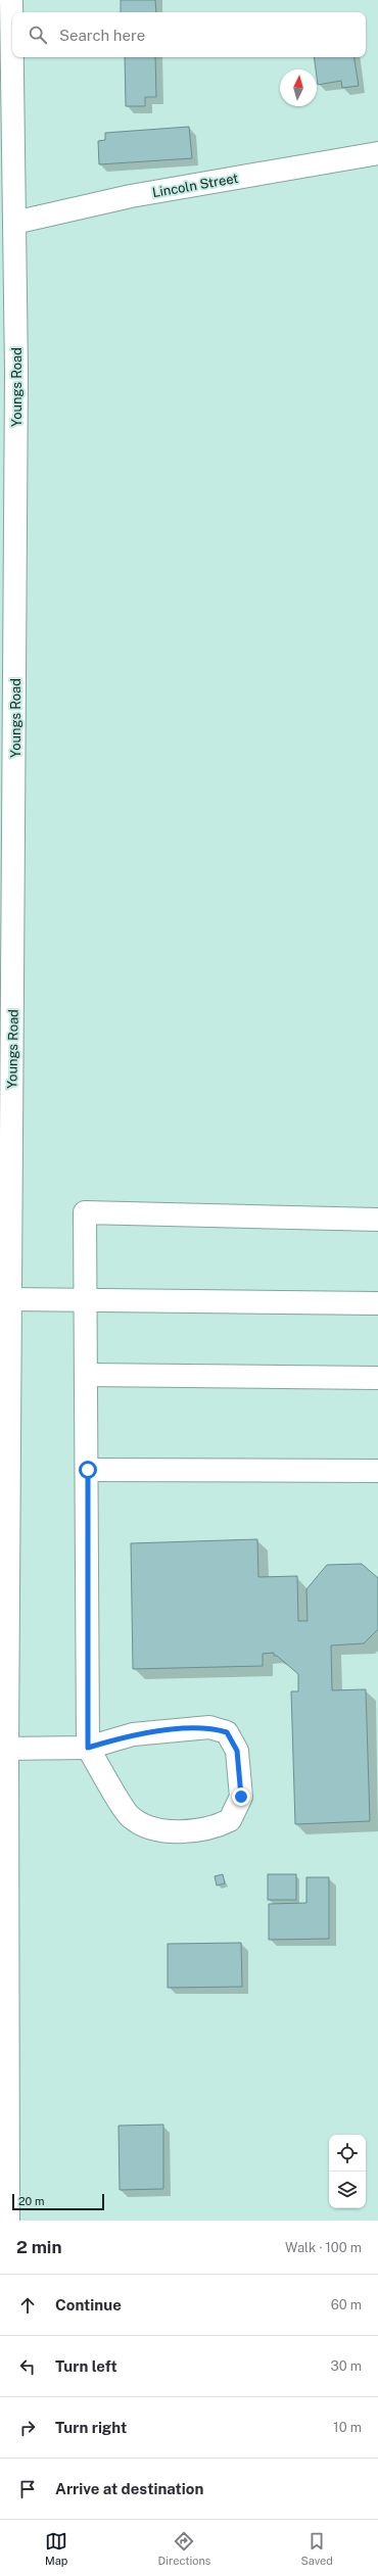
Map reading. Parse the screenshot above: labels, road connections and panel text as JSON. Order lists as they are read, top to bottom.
{
  "streets": {
    "street": ["Lincoln Street", "Youngs Road"]
  },
  "crossings": [
    ["Lincoln Street", "Youngs Road"]
  ],
  "scale_bar": "20 m",
  "north": "top",
  "page": {
    "search": "Search here",
    "scale": "20 m",
    "heading": ["2 min", "Walk · 100 m"],
    "list": [
      ["Continue", "60 m"],
      ["Turn left", "30 m"],
      ["Turn right", "10 m"],
      "Arrive at destination"
    ],
    "nav": ["Map", "Directions", "Saved"]
  }
}
